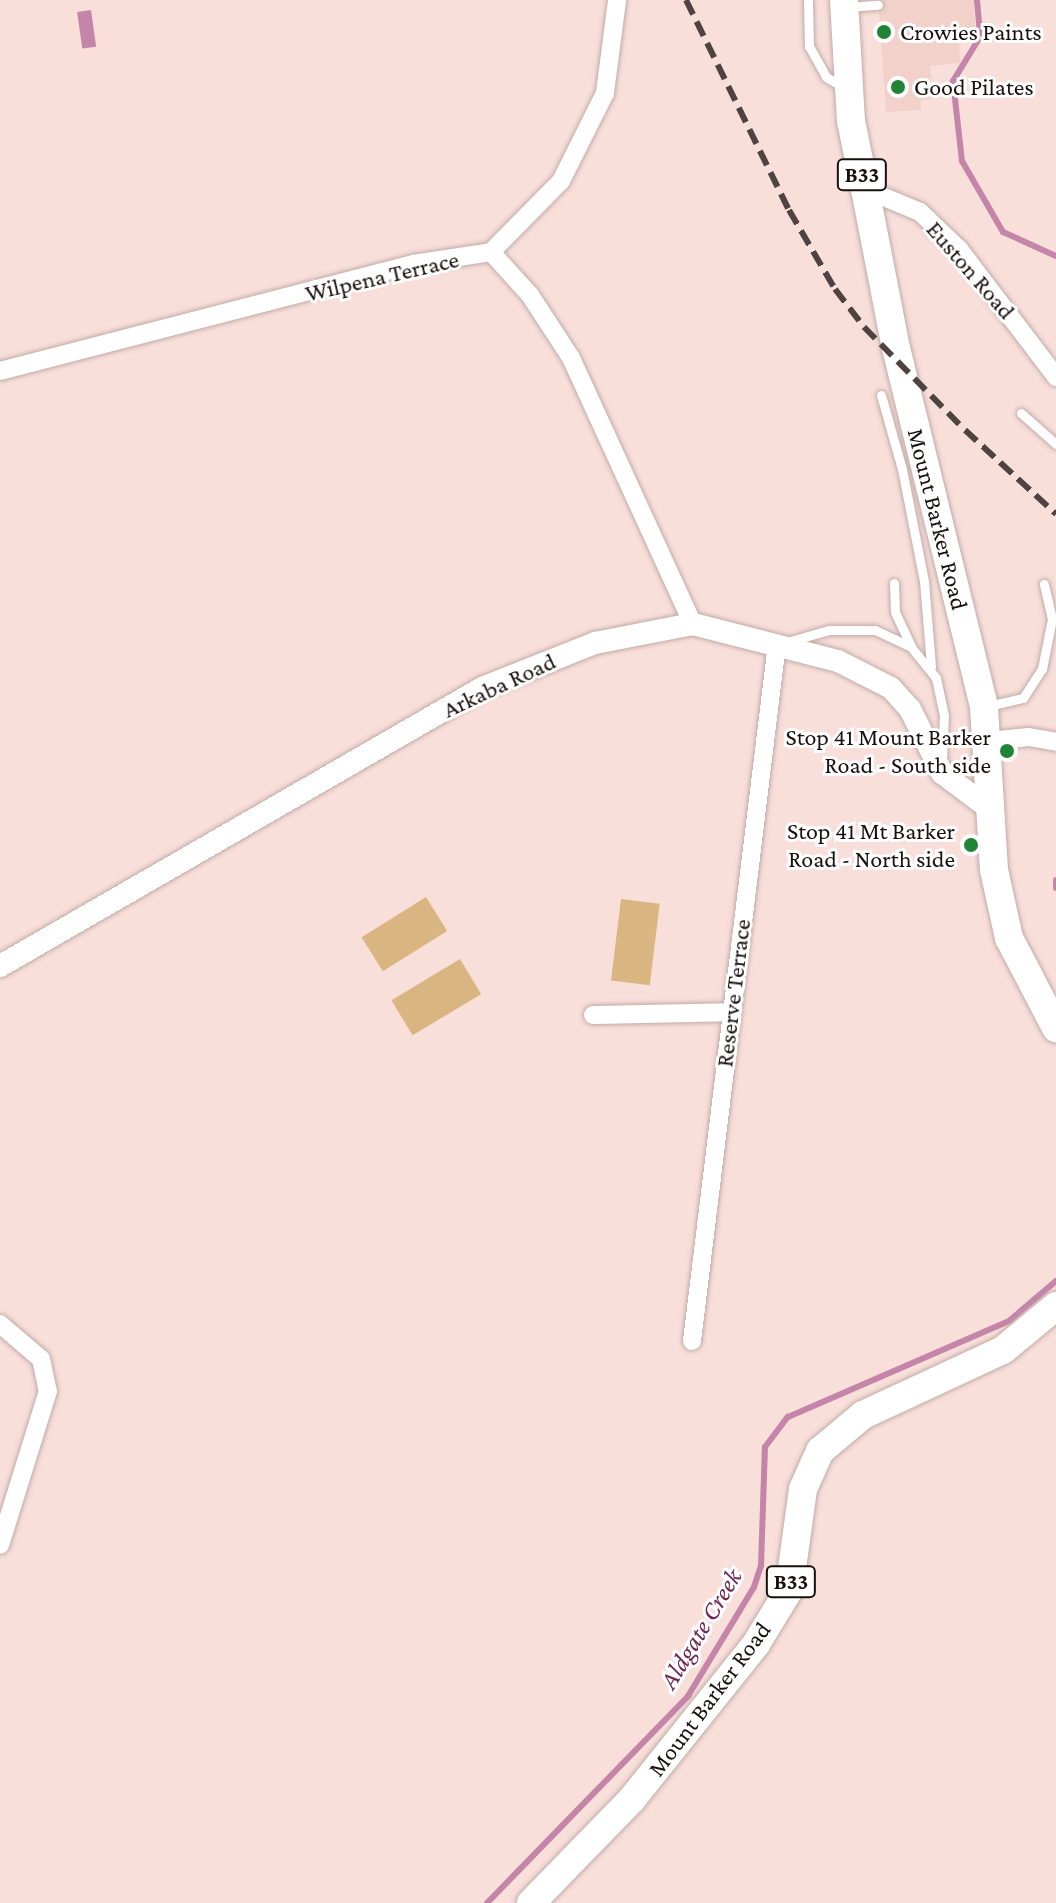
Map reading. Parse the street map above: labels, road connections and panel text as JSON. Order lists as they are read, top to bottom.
{
  "streets": {
    "main road": ["B33", "Mount Barker Road"],
    "street": [
      "Euston Road",
      "Wilpena Terrace",
      "Arkaba Road",
      "Reserve Terrace"
    ]
  },
  "crossings": [
    ["Euston Road", "Mount Barker Road"],
    ["Wilpena Terrace", "Arkaba Road"],
    ["Mount Barker Road", "Arkaba Road"],
    ["Arkaba Road", "Reserve Terrace"]
  ],
  "water": ["Aldgate Creek"],
  "places": [
    "Crowies Paints",
    "Good Pilates",
    "Stop 41 Mount Barker Road - South side",
    "Stop 41 Mt Barker Road - North side"
  ]
}
